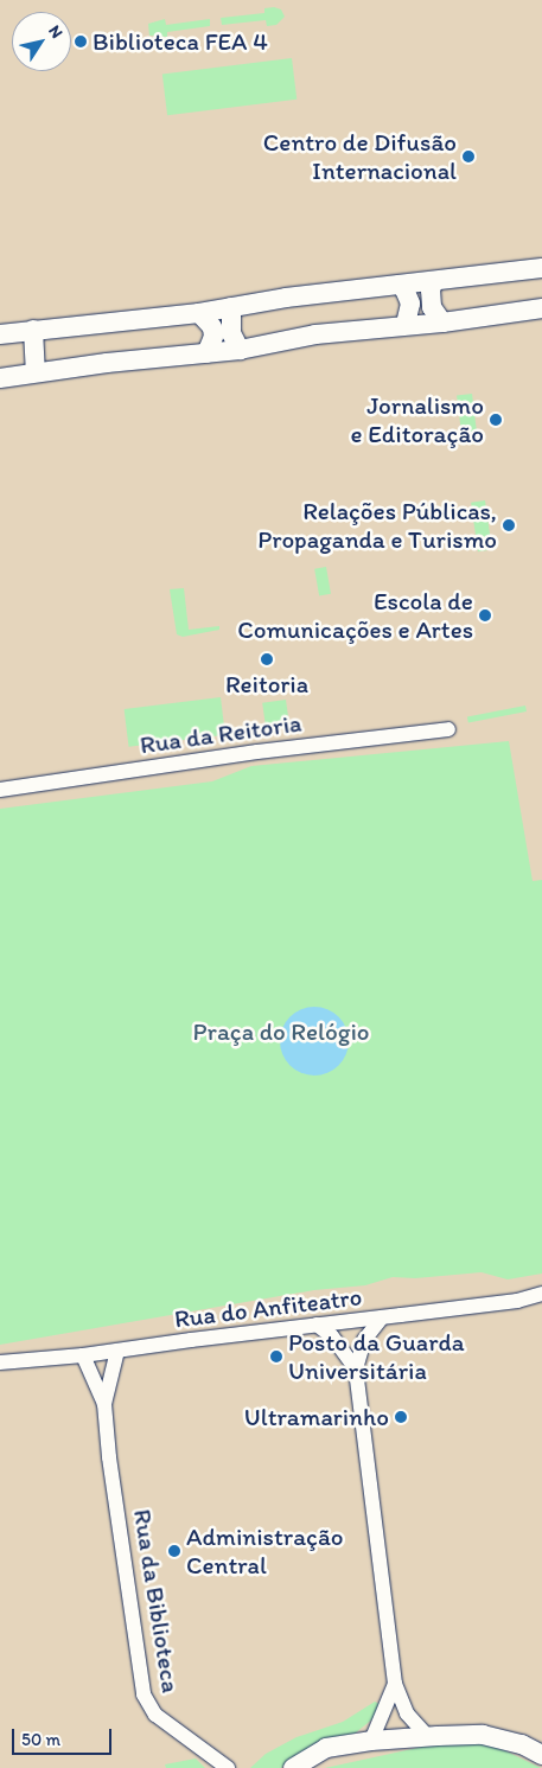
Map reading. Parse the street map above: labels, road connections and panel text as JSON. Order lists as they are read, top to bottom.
{
  "streets": {
    "street": ["Rua da Reitoria", "Rua do Anfiteatro", "Rua da Biblioteca"]
  },
  "crossings": [
    ["Rua do Anfiteatro", "Rua da Biblioteca"]
  ],
  "parks": ["Praça do Relógio"],
  "places": [
    "Biblioteca FEA 4",
    "Centro de Difusão Internacional",
    "Jornalismo e Editoração",
    "Relações Públicas, Propaganda e Turismo",
    "Escola de Comunicações e Artes",
    "Reitoria",
    "Posto da Guarda Universitária",
    "Ultramarinho",
    "Administração Central"
  ],
  "scale_bar": "50 m",
  "north": "top right"
}
